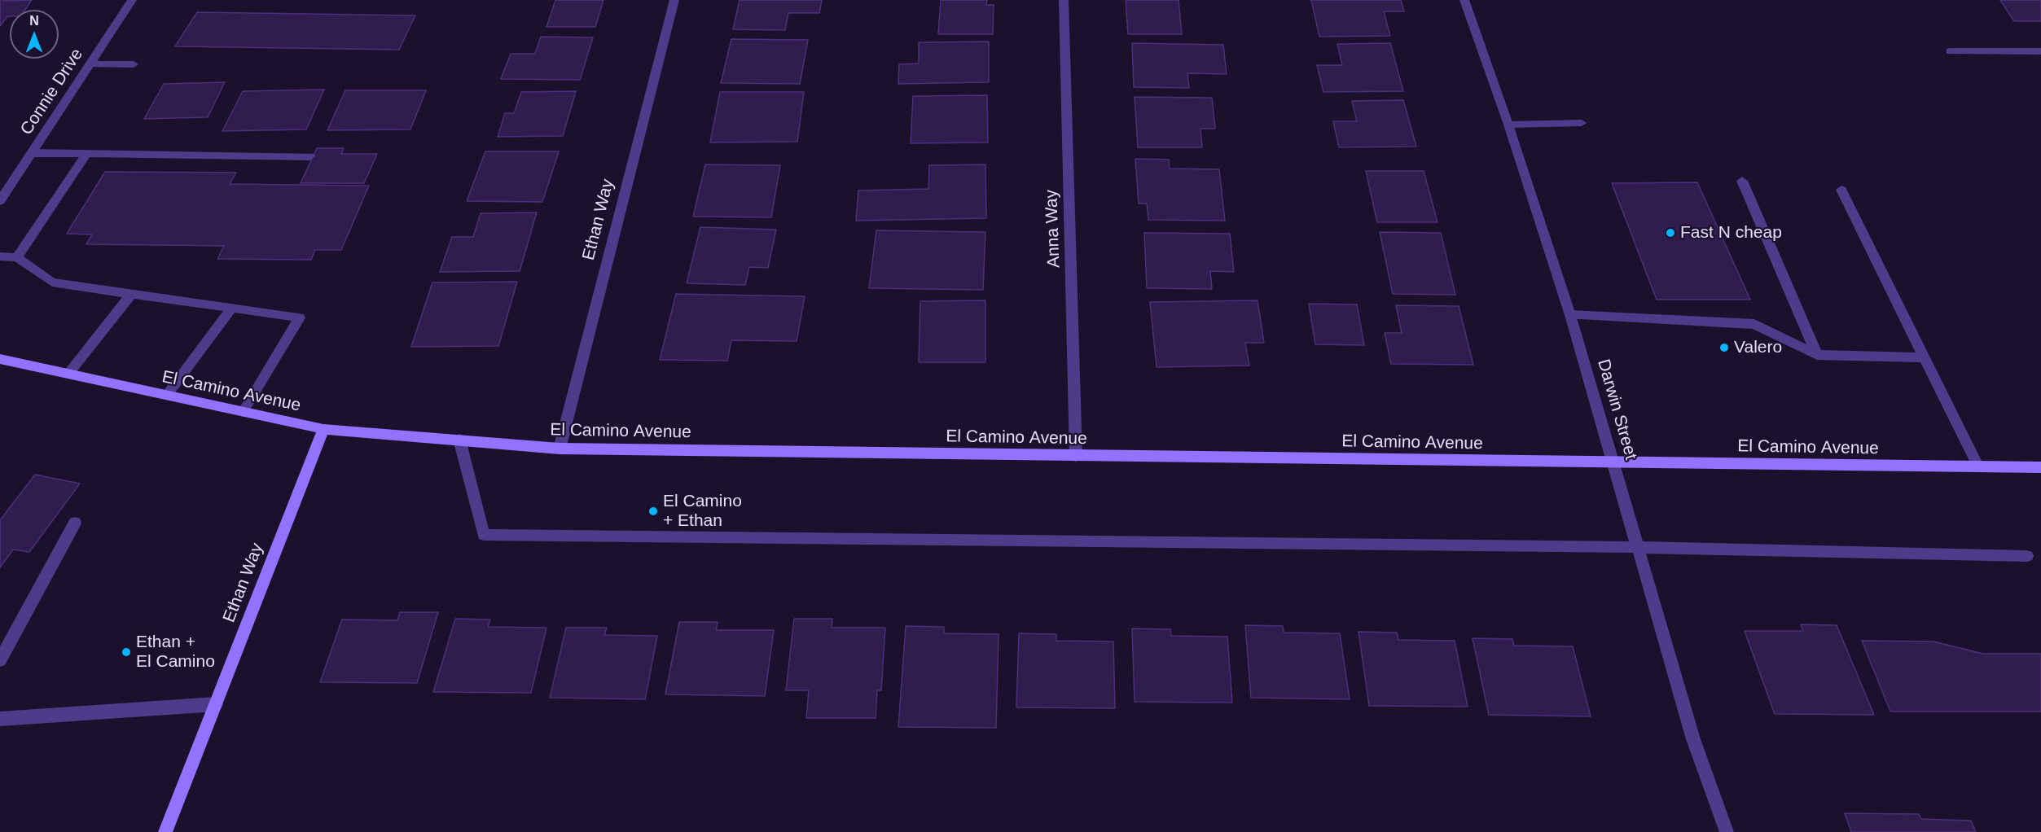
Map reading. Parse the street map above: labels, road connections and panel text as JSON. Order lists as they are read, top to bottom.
{
  "streets": {
    "main road": ["Ethan Way", "El Camino Avenue"],
    "street": ["Connie Drive", "Anna Way", "Darwin Street"]
  },
  "crossings": [
    ["Ethan Way", "El Camino Avenue"],
    ["Anna Way", "El Camino Avenue"],
    ["El Camino Avenue", "Darwin Street"]
  ],
  "places": [
    "Fast N cheap",
    "Valero",
    "El Camino + Ethan",
    "Ethan + El Camino"
  ],
  "north": "top"
}
